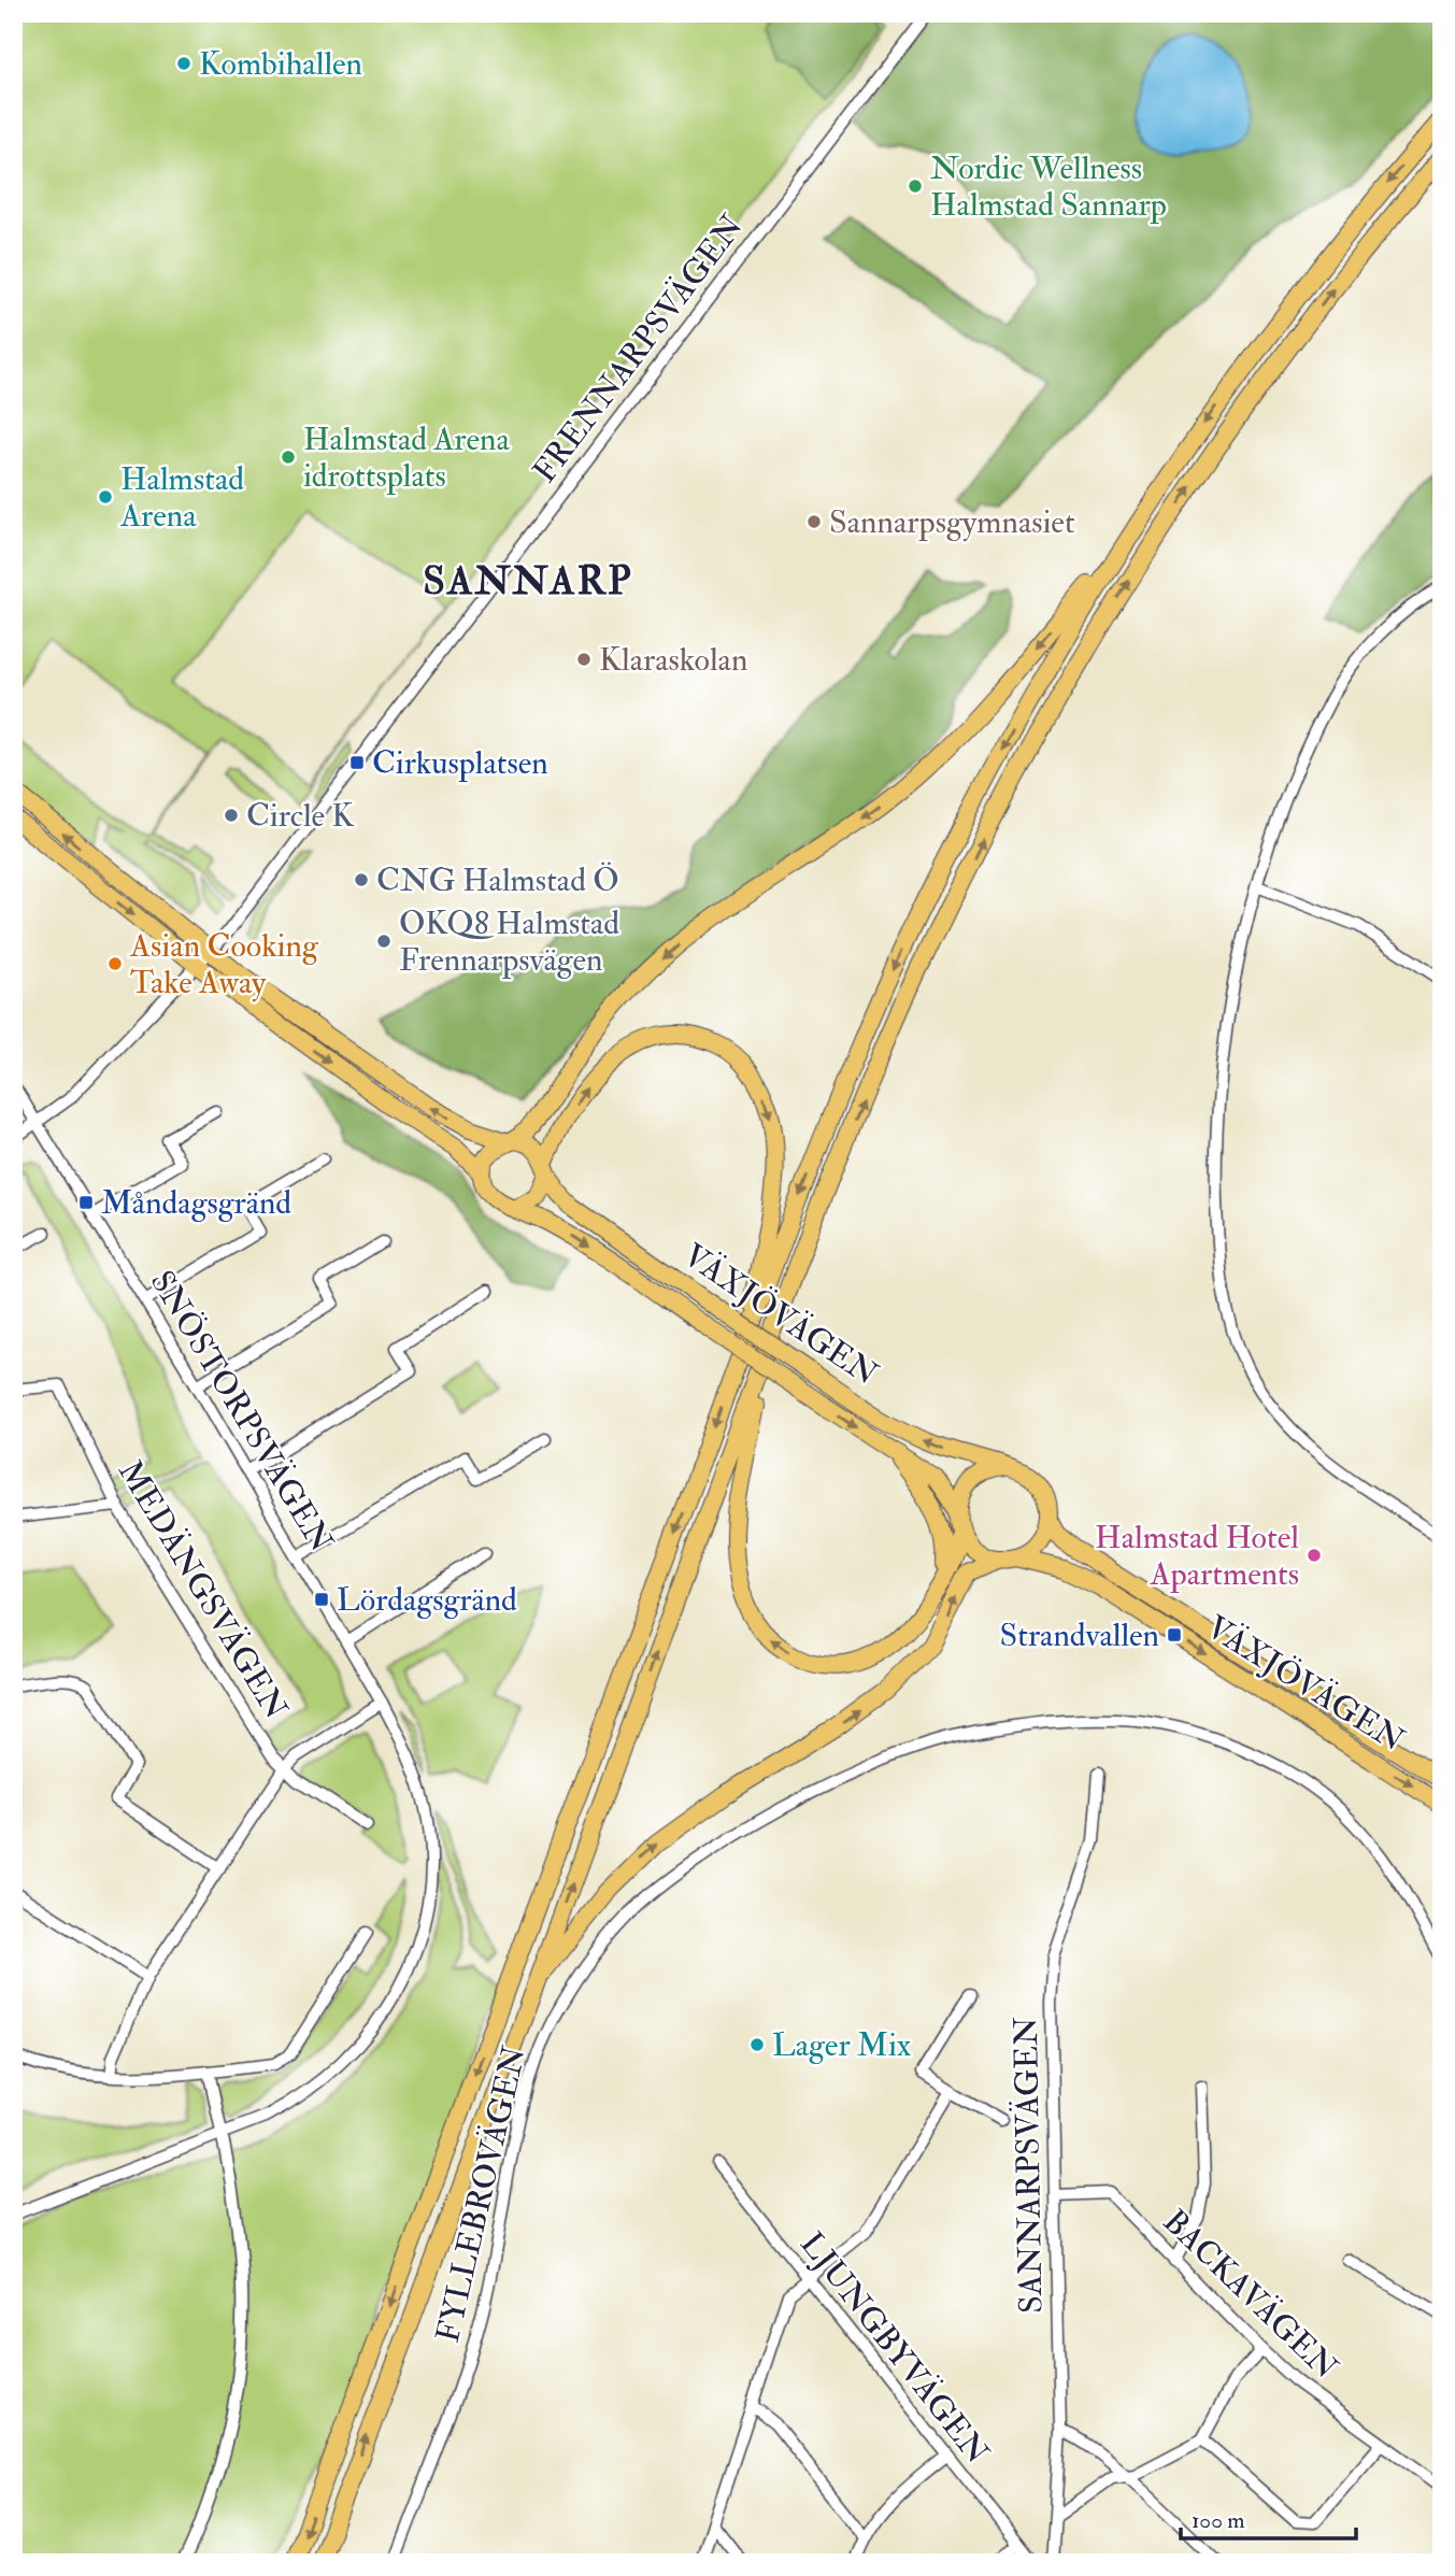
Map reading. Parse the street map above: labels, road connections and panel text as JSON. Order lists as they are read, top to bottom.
{
  "streets": {
    "highway": ["VÄXJÖVÄGEN"],
    "street": [
      "FRENNARPSVÄGEN",
      "SNÖSTORPSVÄGEN",
      "MEDÄNGSVÄGEN",
      "SANNARPSVÄGEN",
      "FYLLEBROVÄGEN",
      "BACKAVÄGEN",
      "LJUNGBYVÄGEN"
    ]
  },
  "crossings": [
    ["FRENNARPSVÄGEN", "VÄXJÖVÄGEN"],
    ["FRENNARPSVÄGEN", "SNÖSTORPSVÄGEN"],
    ["SANNARPSVÄGEN", "BACKAVÄGEN"]
  ],
  "districts": ["SANNARP"],
  "places": {
    "other": [
      "Kombihallen",
      "Nordic Wellness Halmstad Sannarp",
      "Halmstad Arena idrottsplats",
      "Halmstad Arena",
      "Sannarpsgymnasiet",
      "Klaraskolan",
      "Circle K",
      "CNG Halmstad Ö",
      "OKQ8 Halmstad Frennarpsvägen",
      "Asian Cooking Take Away",
      "Halmstad Hotel Apartments",
      "Lager Mix"
    ],
    "transit": [
      "Cirkusplatsen",
      "Måndagsgränd",
      "Lördagsgränd",
      "Strandvallen"
    ]
  },
  "scale_bar": "100 m"
}
